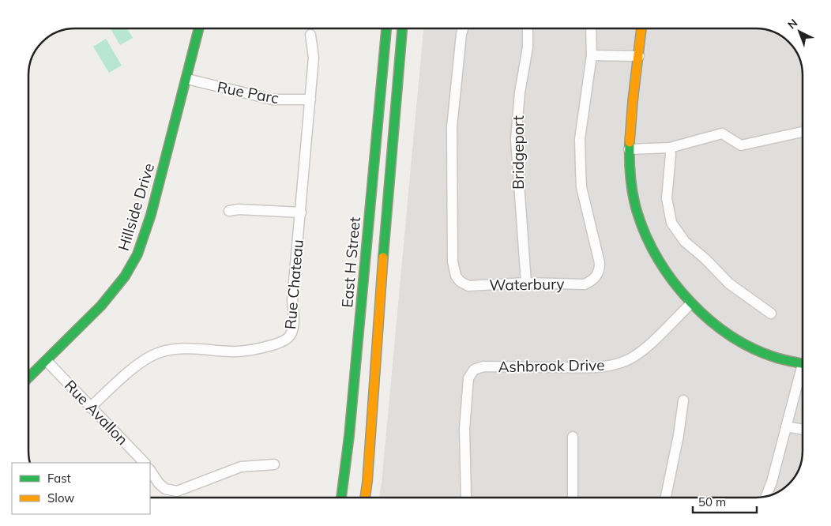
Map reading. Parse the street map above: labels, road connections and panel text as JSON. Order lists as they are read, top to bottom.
{
  "streets": {
    "main road": ["Hillside Drive", "East H Street"],
    "street": [
      "Rue Parc",
      "Bridgeport",
      "Rue Chateau",
      "Waterbury",
      "Ashbrook Drive",
      "Rue Avallon"
    ]
  },
  "crossings": [
    ["Rue Parc", "Hillside Drive"],
    ["Rue Parc", "Rue Chateau"],
    ["Bridgeport", "Waterbury"],
    ["Hillside Drive", "Rue Avallon"],
    ["Rue Chateau", "Rue Avallon"]
  ],
  "legend": ["Fast", "Slow"],
  "scale_bar": "50 m",
  "north": "top left"
}
